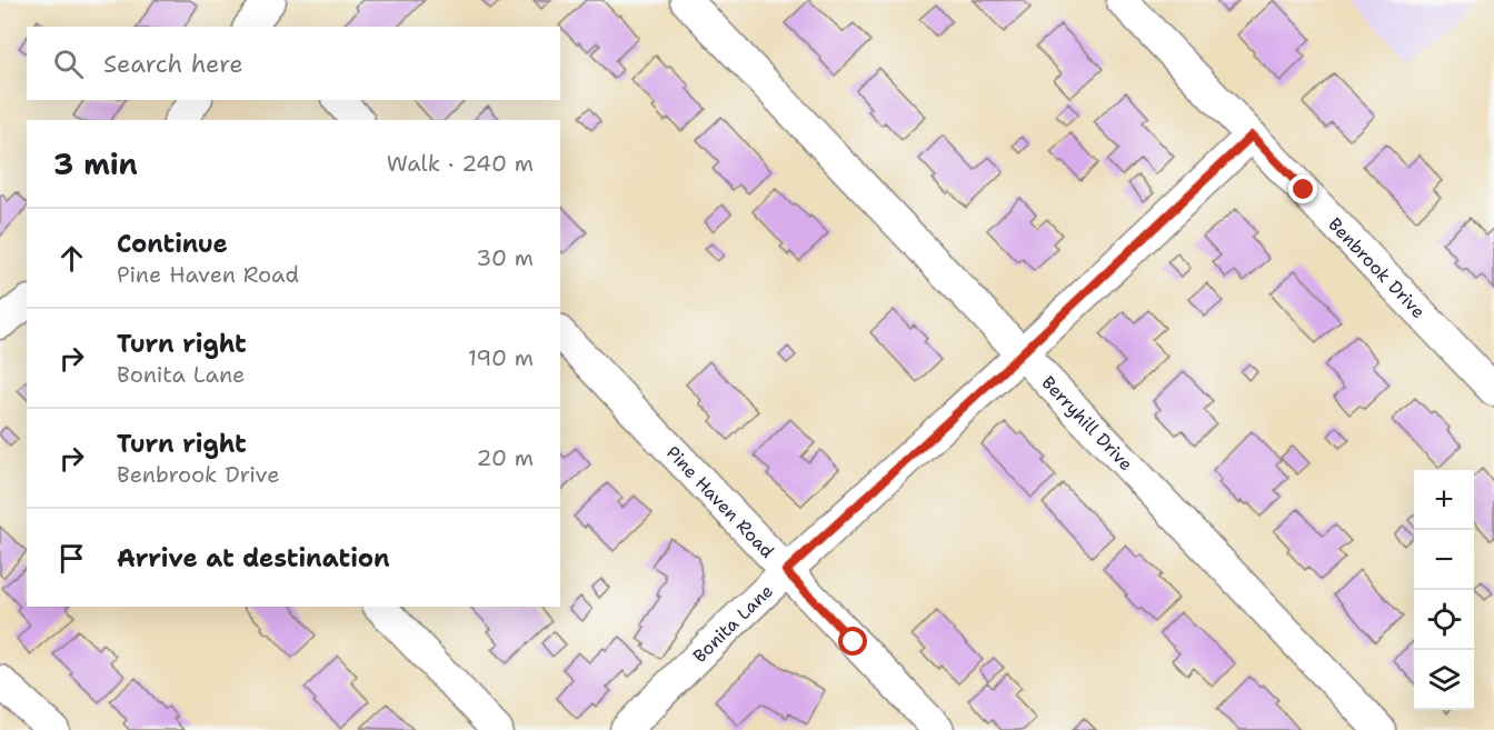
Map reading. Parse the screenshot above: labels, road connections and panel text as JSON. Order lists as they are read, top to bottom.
{
  "streets": {
    "street": [
      "Benbrook Drive",
      "Berryhill Drive",
      "Pine Haven Road",
      "Bonita Lane"
    ]
  },
  "crossings": [
    ["Benbrook Drive", "Bonita Lane"],
    ["Berryhill Drive", "Bonita Lane"],
    ["Pine Haven Road", "Bonita Lane"]
  ],
  "page": {
    "search": "Search here",
    "heading": ["3 min", "Walk · 240 m"],
    "list": [
      ["Continue", "Pine Haven Road", "30 m"],
      ["Turn right", "Bonita Lane", "190 m"],
      ["Turn right", "Benbrook Drive", "20 m"],
      "Arrive at destination"
    ],
    "map_buttons": ["+", "−"]
  }
}
